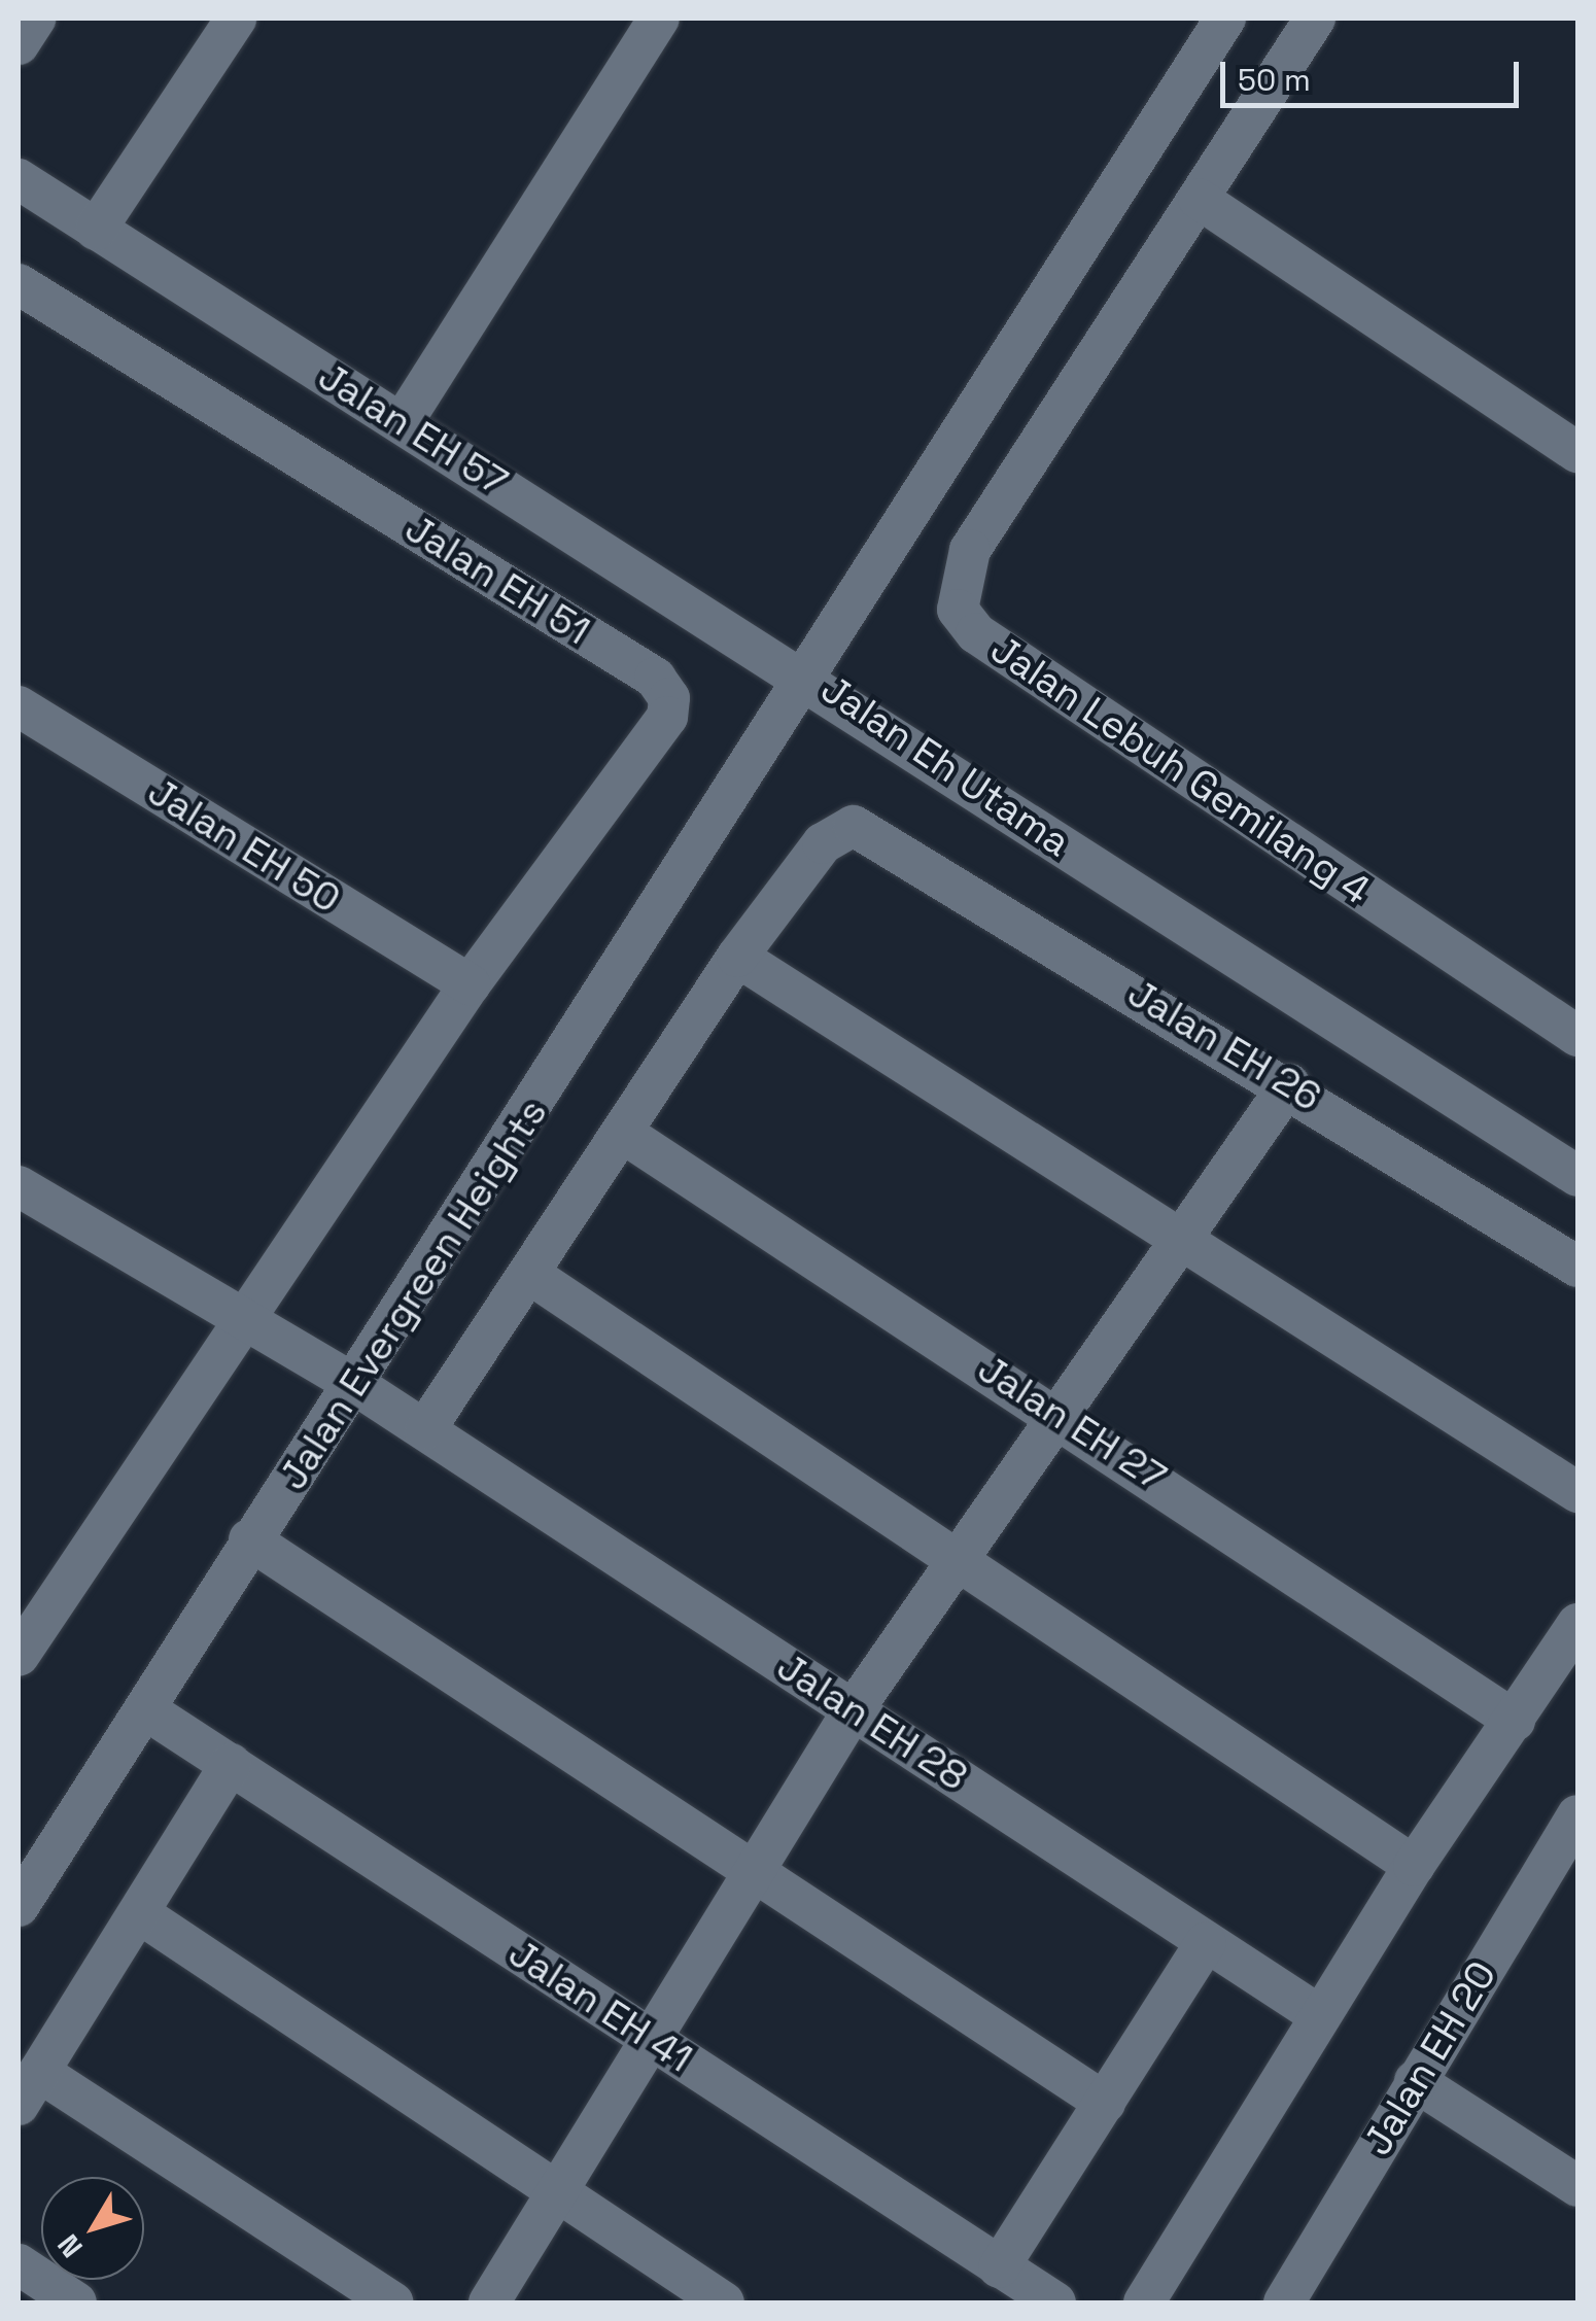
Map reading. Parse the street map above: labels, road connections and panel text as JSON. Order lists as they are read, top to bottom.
{
  "streets": {
    "street": [
      "Jalan EH 57",
      "Jalan EH 51",
      "Jalan Eh Utama",
      "Jalan Lebuh Gemilang 4",
      "Jalan EH 50",
      "Jalan EH 26",
      "Jalan Evergreen Heights",
      "Jalan EH 27",
      "Jalan EH 28",
      "Jalan EH 41",
      "Jalan EH 20"
    ]
  },
  "crossings": [
    ["Jalan EH 57", "Jalan Eh Utama"],
    ["Jalan EH 57", "Jalan Evergreen Heights"],
    ["Jalan EH 51", "Jalan EH 50"],
    ["Jalan EH 51", "Jalan EH 28"],
    ["Jalan Eh Utama", "Jalan Evergreen Heights"],
    ["Jalan Evergreen Heights", "Jalan EH 28"],
    ["Jalan Evergreen Heights", "Jalan EH 41"]
  ],
  "scale_bar": "50 m",
  "north": "bottom left"
}
